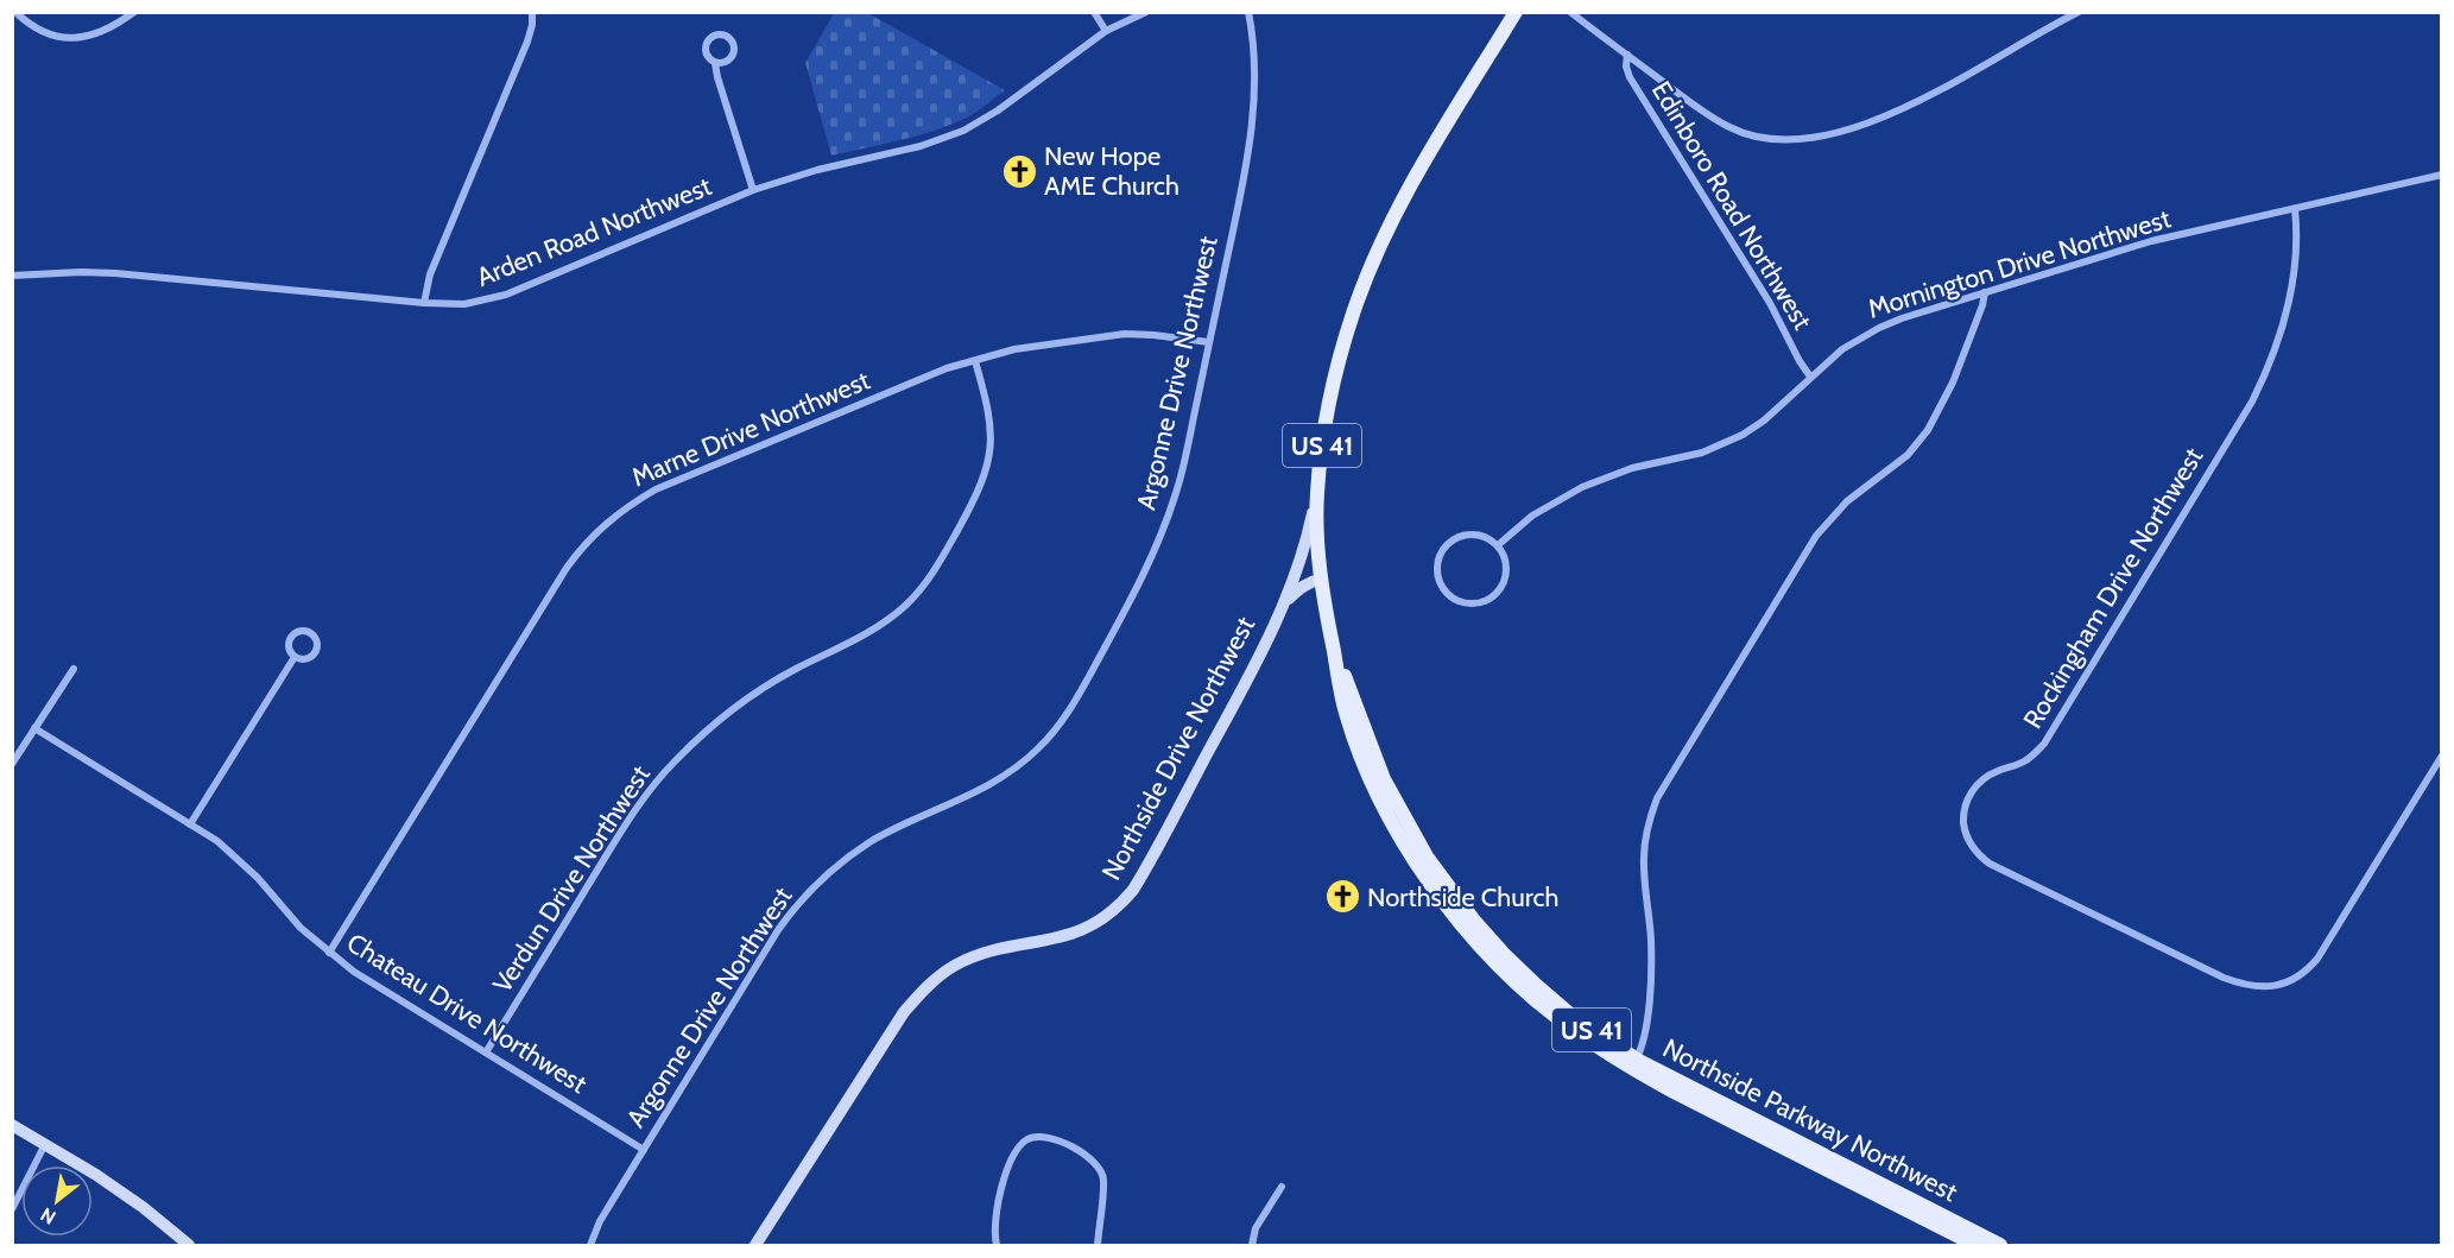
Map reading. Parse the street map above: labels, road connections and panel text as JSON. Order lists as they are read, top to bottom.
{
  "streets": {
    "main road": ["US 41", "Northside Drive Northwest", "Northside Parkway Northwest"],
    "street": [
      "Edinboro Road Northwest",
      "Arden Road Northwest",
      "Mornington Drive Northwest",
      "Argonne Drive Northwest",
      "Marne Drive Northwest",
      "Rockingham Drive Northwest",
      "Verdun Drive Northwest",
      "Chateau Drive Northwest"
    ]
  },
  "crossings": [
    ["Edinboro Road Northwest", "Mornington Drive Northwest"],
    ["Mornington Drive Northwest", "Rockingham Drive Northwest"],
    ["Argonne Drive Northwest", "Marne Drive Northwest"],
    ["Argonne Drive Northwest", "Chateau Drive Northwest"],
    ["Marne Drive Northwest", "Verdun Drive Northwest"],
    ["Marne Drive Northwest", "Chateau Drive Northwest"],
    ["Northside Drive Northwest", "Northside Parkway Northwest"],
    ["Verdun Drive Northwest", "Chateau Drive Northwest"]
  ],
  "places": {
    "church": ["New Hope AME Church", "Northside Church"]
  },
  "north": "bottom left"
}
